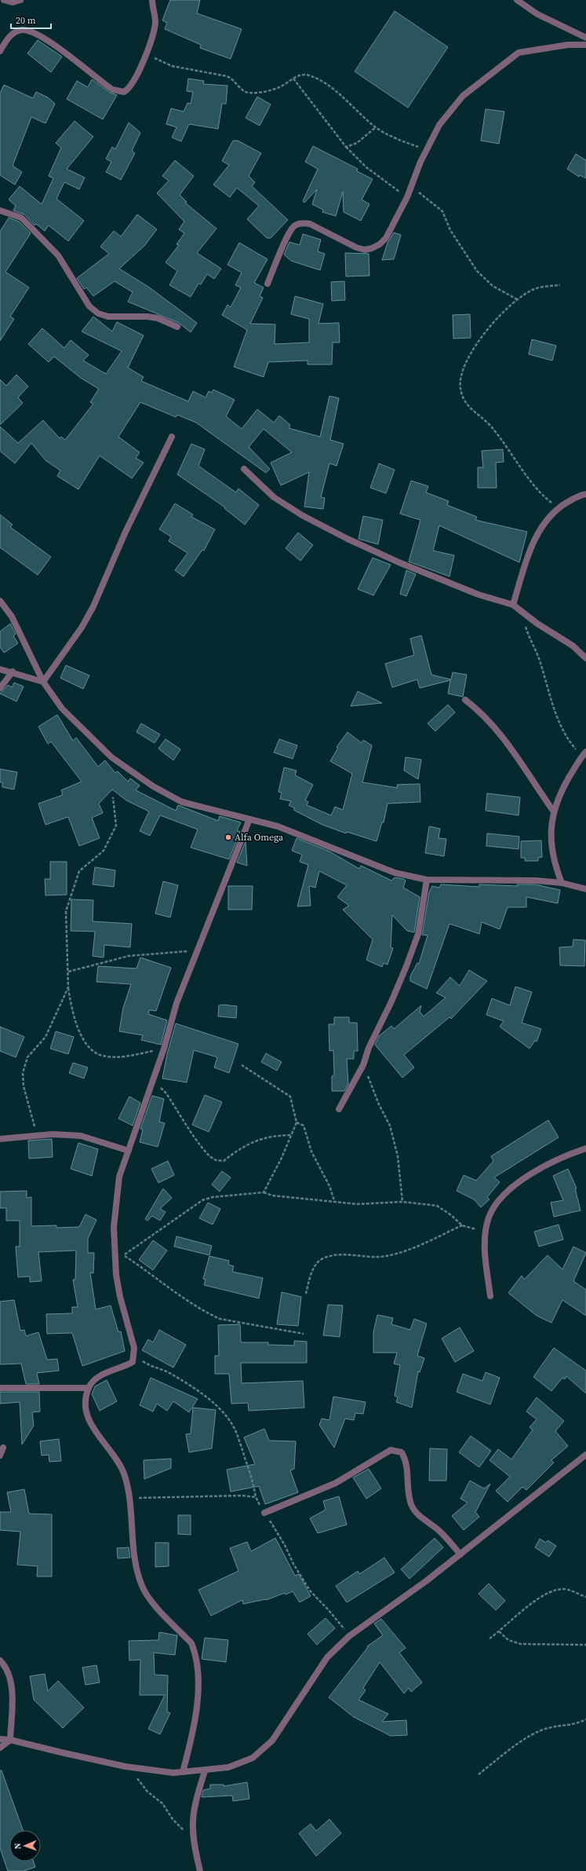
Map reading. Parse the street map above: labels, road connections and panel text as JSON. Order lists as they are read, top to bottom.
{
  "places": ["Alfa Omega"],
  "scale_bar": "20 m",
  "north": "left"
}
